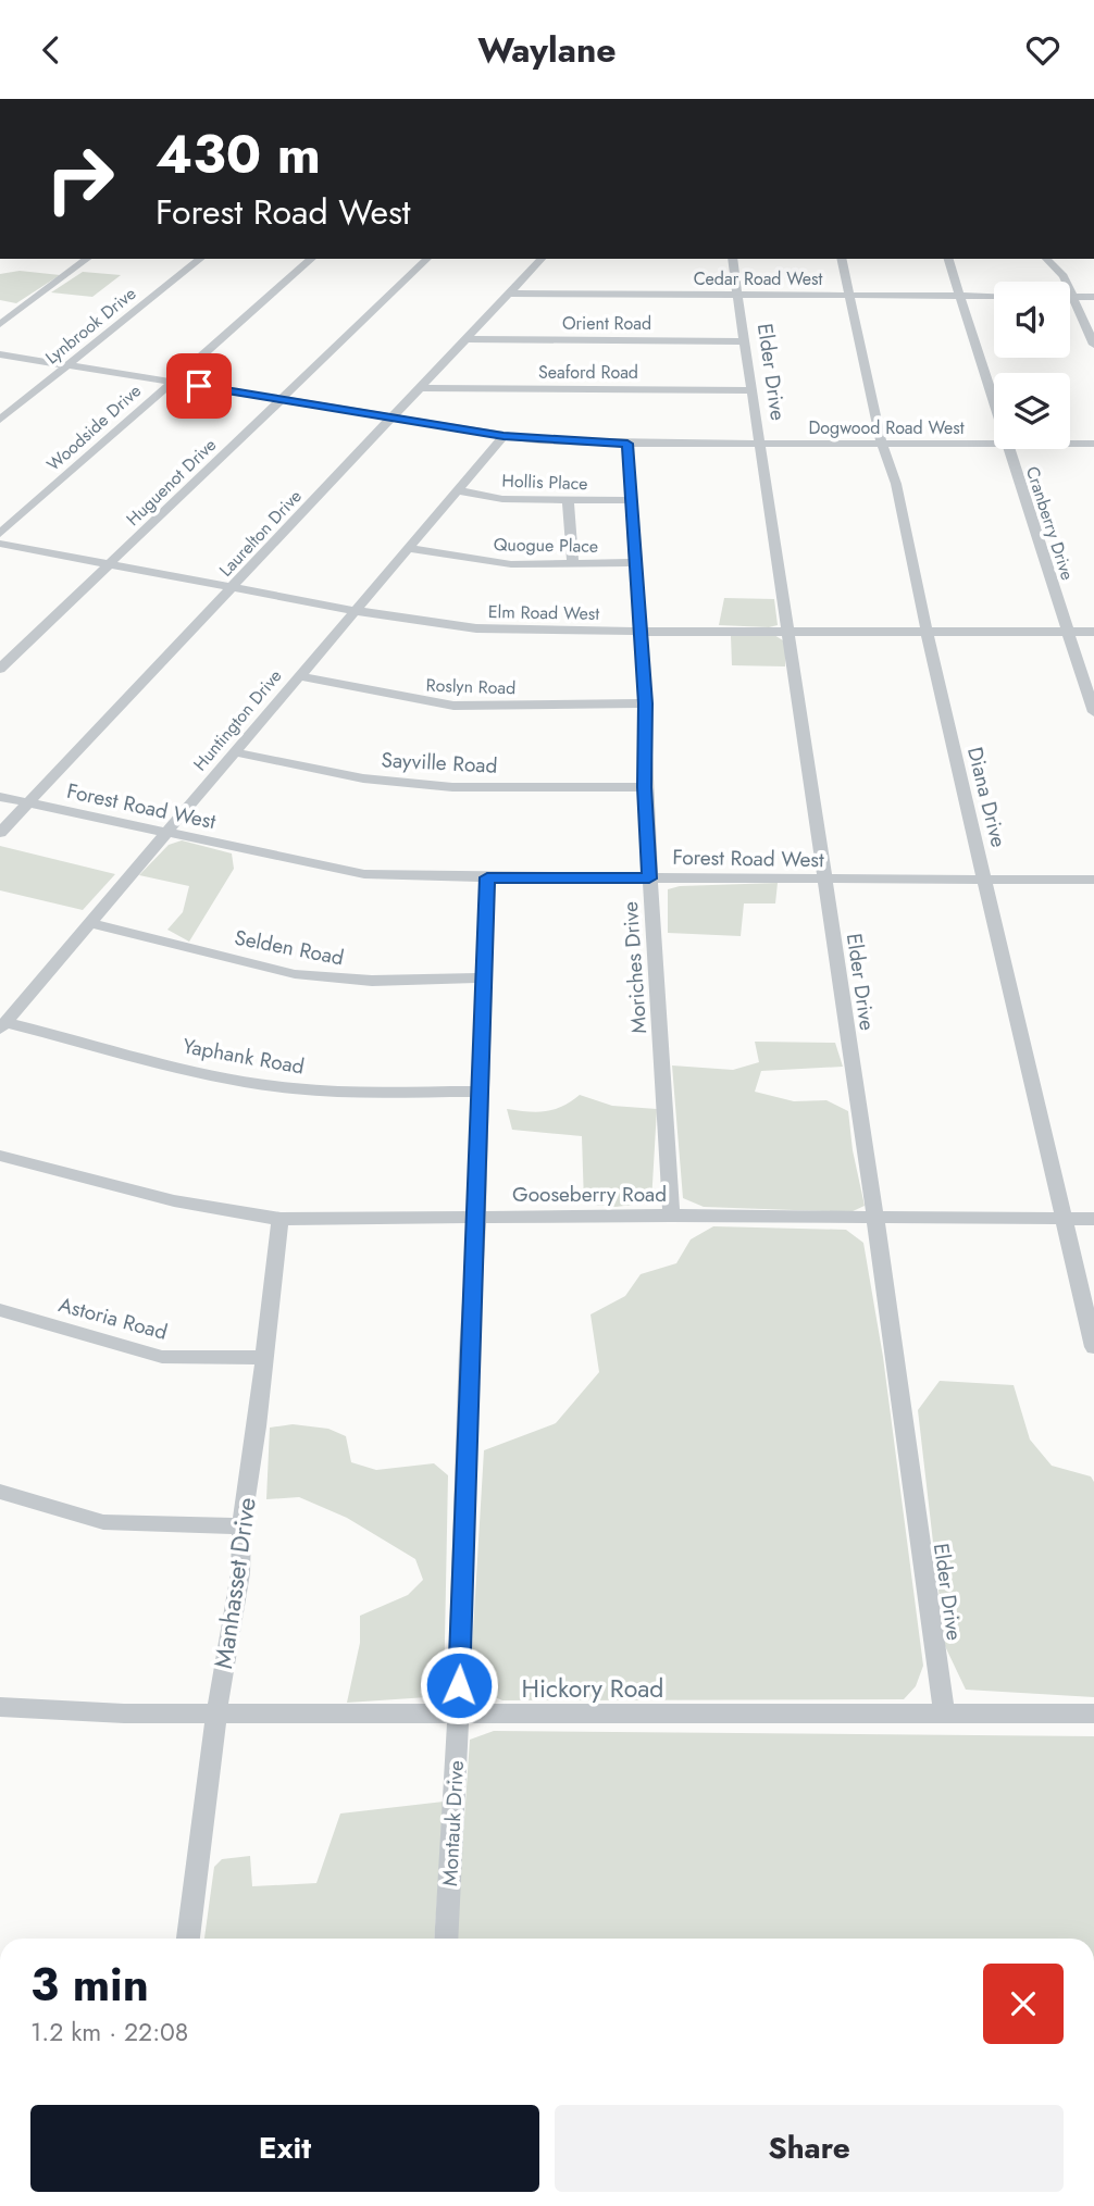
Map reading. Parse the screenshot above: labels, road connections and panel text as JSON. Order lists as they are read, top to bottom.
{
  "streets": {
    "street": [
      "Cedar Road West",
      "Orient Road",
      "Lynbrook Drive",
      "Seaford Road",
      "Elder Drive",
      "Woodside Drive",
      "Dogwood Road West",
      "Huguenot Drive",
      "Hollis Place",
      "Cranberry Drive",
      "Laurelton Drive",
      "Quogue Place",
      "Elm Road West",
      "Roslyn Road",
      "Huntington Drive",
      "Sayville Road",
      "Diana Drive",
      "Forest Road West",
      "Selden Road",
      "Moriches Drive",
      "Yaphank Road",
      "Gooseberry Road",
      "Astoria Road",
      "Manhasset Drive",
      "Hickory Road",
      "Montauk Drive"
    ]
  },
  "crossings": [
    ["Cedar Road West", "Elder Drive"],
    ["Cedar Road West", "Cranberry Drive"],
    ["Cedar Road West", "Laurelton Drive"],
    ["Cedar Road West", "Diana Drive"],
    ["Orient Road", "Elder Drive"],
    ["Orient Road", "Laurelton Drive"],
    ["Lynbrook Drive", "Dogwood Road West"],
    ["Seaford Road", "Elder Drive"],
    ["Seaford Road", "Laurelton Drive"],
    ["Elder Drive", "Dogwood Road West"],
    ["Elder Drive", "Elm Road West"],
    ["Elder Drive", "Forest Road West"],
    ["Elder Drive", "Gooseberry Road"],
    ["Elder Drive", "Hickory Road"],
    ["Woodside Drive", "Dogwood Road West"],
    ["Dogwood Road West", "Huguenot Drive"],
    ["Dogwood Road West", "Laurelton Drive"],
    ["Dogwood Road West", "Huntington Drive"],
    ["Dogwood Road West", "Diana Drive"],
    ["Dogwood Road West", "Moriches Drive"],
    ["Huguenot Drive", "Elm Road West"],
    ["Hollis Place", "Huntington Drive"],
    ["Hollis Place", "Moriches Drive"],
    ["Cranberry Drive", "Elm Road West"],
    ["Laurelton Drive", "Elm Road West"],
    ["Laurelton Drive", "Forest Road West"],
    ["Quogue Place", "Huntington Drive"],
    ["Quogue Place", "Moriches Drive"],
    ["Elm Road West", "Huntington Drive"],
    ["Elm Road West", "Diana Drive"],
    ["Elm Road West", "Moriches Drive"],
    ["Roslyn Road", "Huntington Drive"],
    ["Roslyn Road", "Moriches Drive"],
    ["Huntington Drive", "Sayville Road"],
    ["Huntington Drive", "Forest Road West"],
    ["Huntington Drive", "Selden Road"],
    ["Huntington Drive", "Yaphank Road"],
    ["Sayville Road", "Moriches Drive"],
    ["Diana Drive", "Forest Road West"],
    ["Diana Drive", "Gooseberry Road"],
    ["Forest Road West", "Moriches Drive"],
    ["Forest Road West", "Montauk Drive"],
    ["Selden Road", "Montauk Drive"],
    ["Moriches Drive", "Gooseberry Road"],
    ["Yaphank Road", "Montauk Drive"],
    ["Gooseberry Road", "Manhasset Drive"],
    ["Gooseberry Road", "Montauk Drive"],
    ["Astoria Road", "Manhasset Drive"],
    ["Manhasset Drive", "Hickory Road"],
    ["Hickory Road", "Montauk Drive"]
  ],
  "page": {
    "header": "Waylane",
    "turn": ["430 m", "Forest Road West"],
    "heading": ["3 min", "1.2 km · 22:08"],
    "buttons": ["Exit", "Share"]
  }
}
